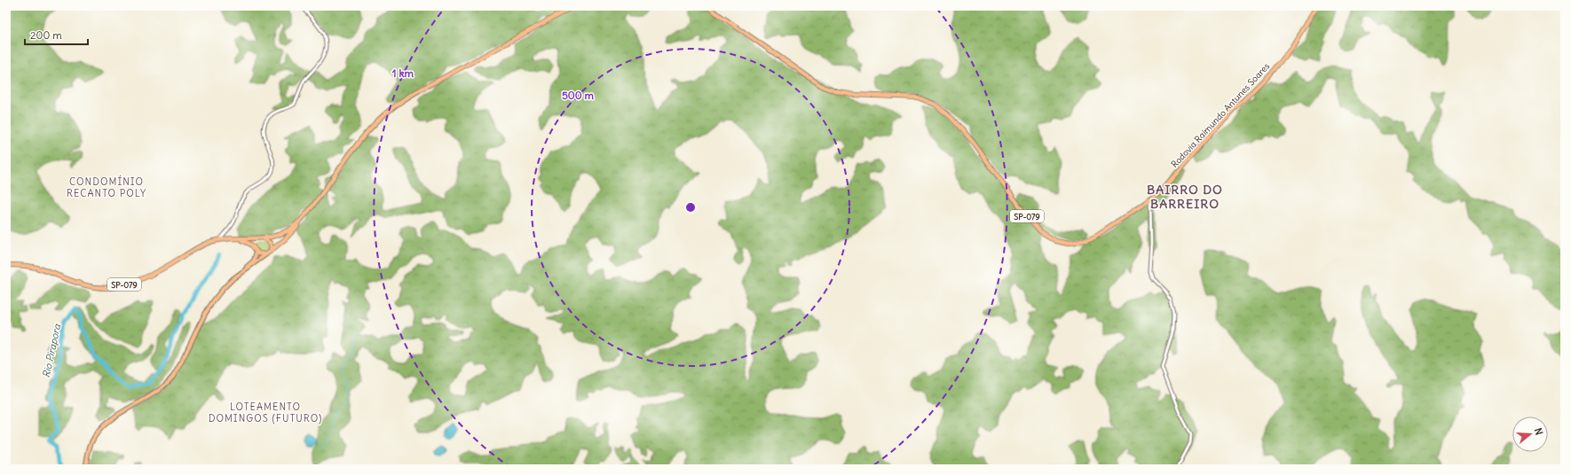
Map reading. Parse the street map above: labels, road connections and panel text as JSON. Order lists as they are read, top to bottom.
{
  "streets": {
    "highway": ["Rodovia Raimundo Antunes Soares", "SP-079"]
  },
  "districts": ["CONDOMÍNIO RECANTO POLY", "BAIRRO DO BARREIRO", "LOTEAMENTO DOMINGOS (FUTURO)"],
  "water": ["Rio Pirapora"],
  "scale_bar": "200 m",
  "north": "right",
  "rings": ["1 km", "500 m"]
}
